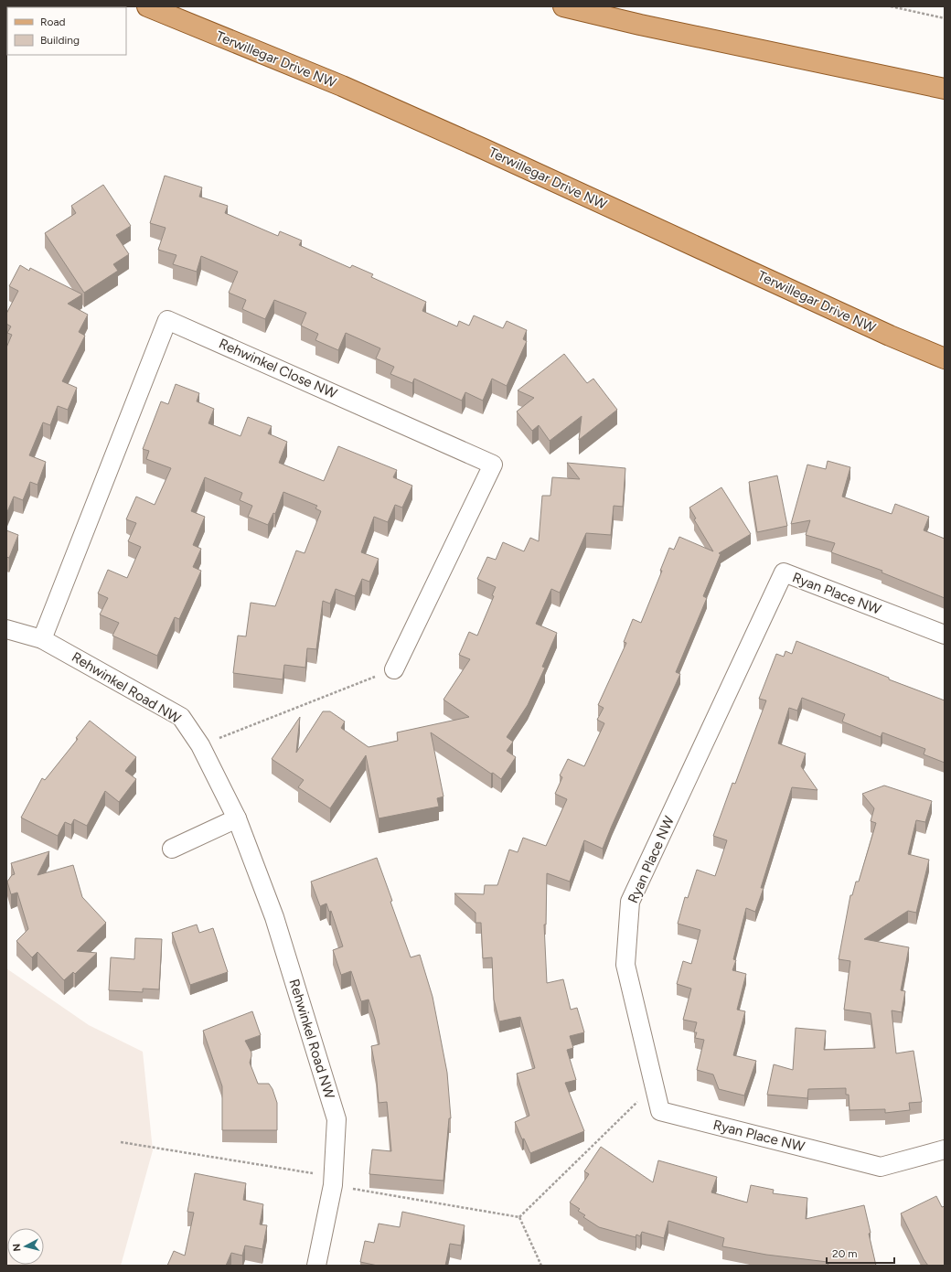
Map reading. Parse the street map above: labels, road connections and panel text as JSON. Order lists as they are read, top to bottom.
{
  "streets": {
    "main road": ["Terwillegar Drive NW"],
    "street": ["Rehwinkel Close NW", "Ryan Place NW", "Rehwinkel Road NW"]
  },
  "crossings": [
    ["Rehwinkel Close NW", "Rehwinkel Road NW"]
  ],
  "legend": ["Road", "Building"],
  "scale_bar": "20 m",
  "north": "left"
}
